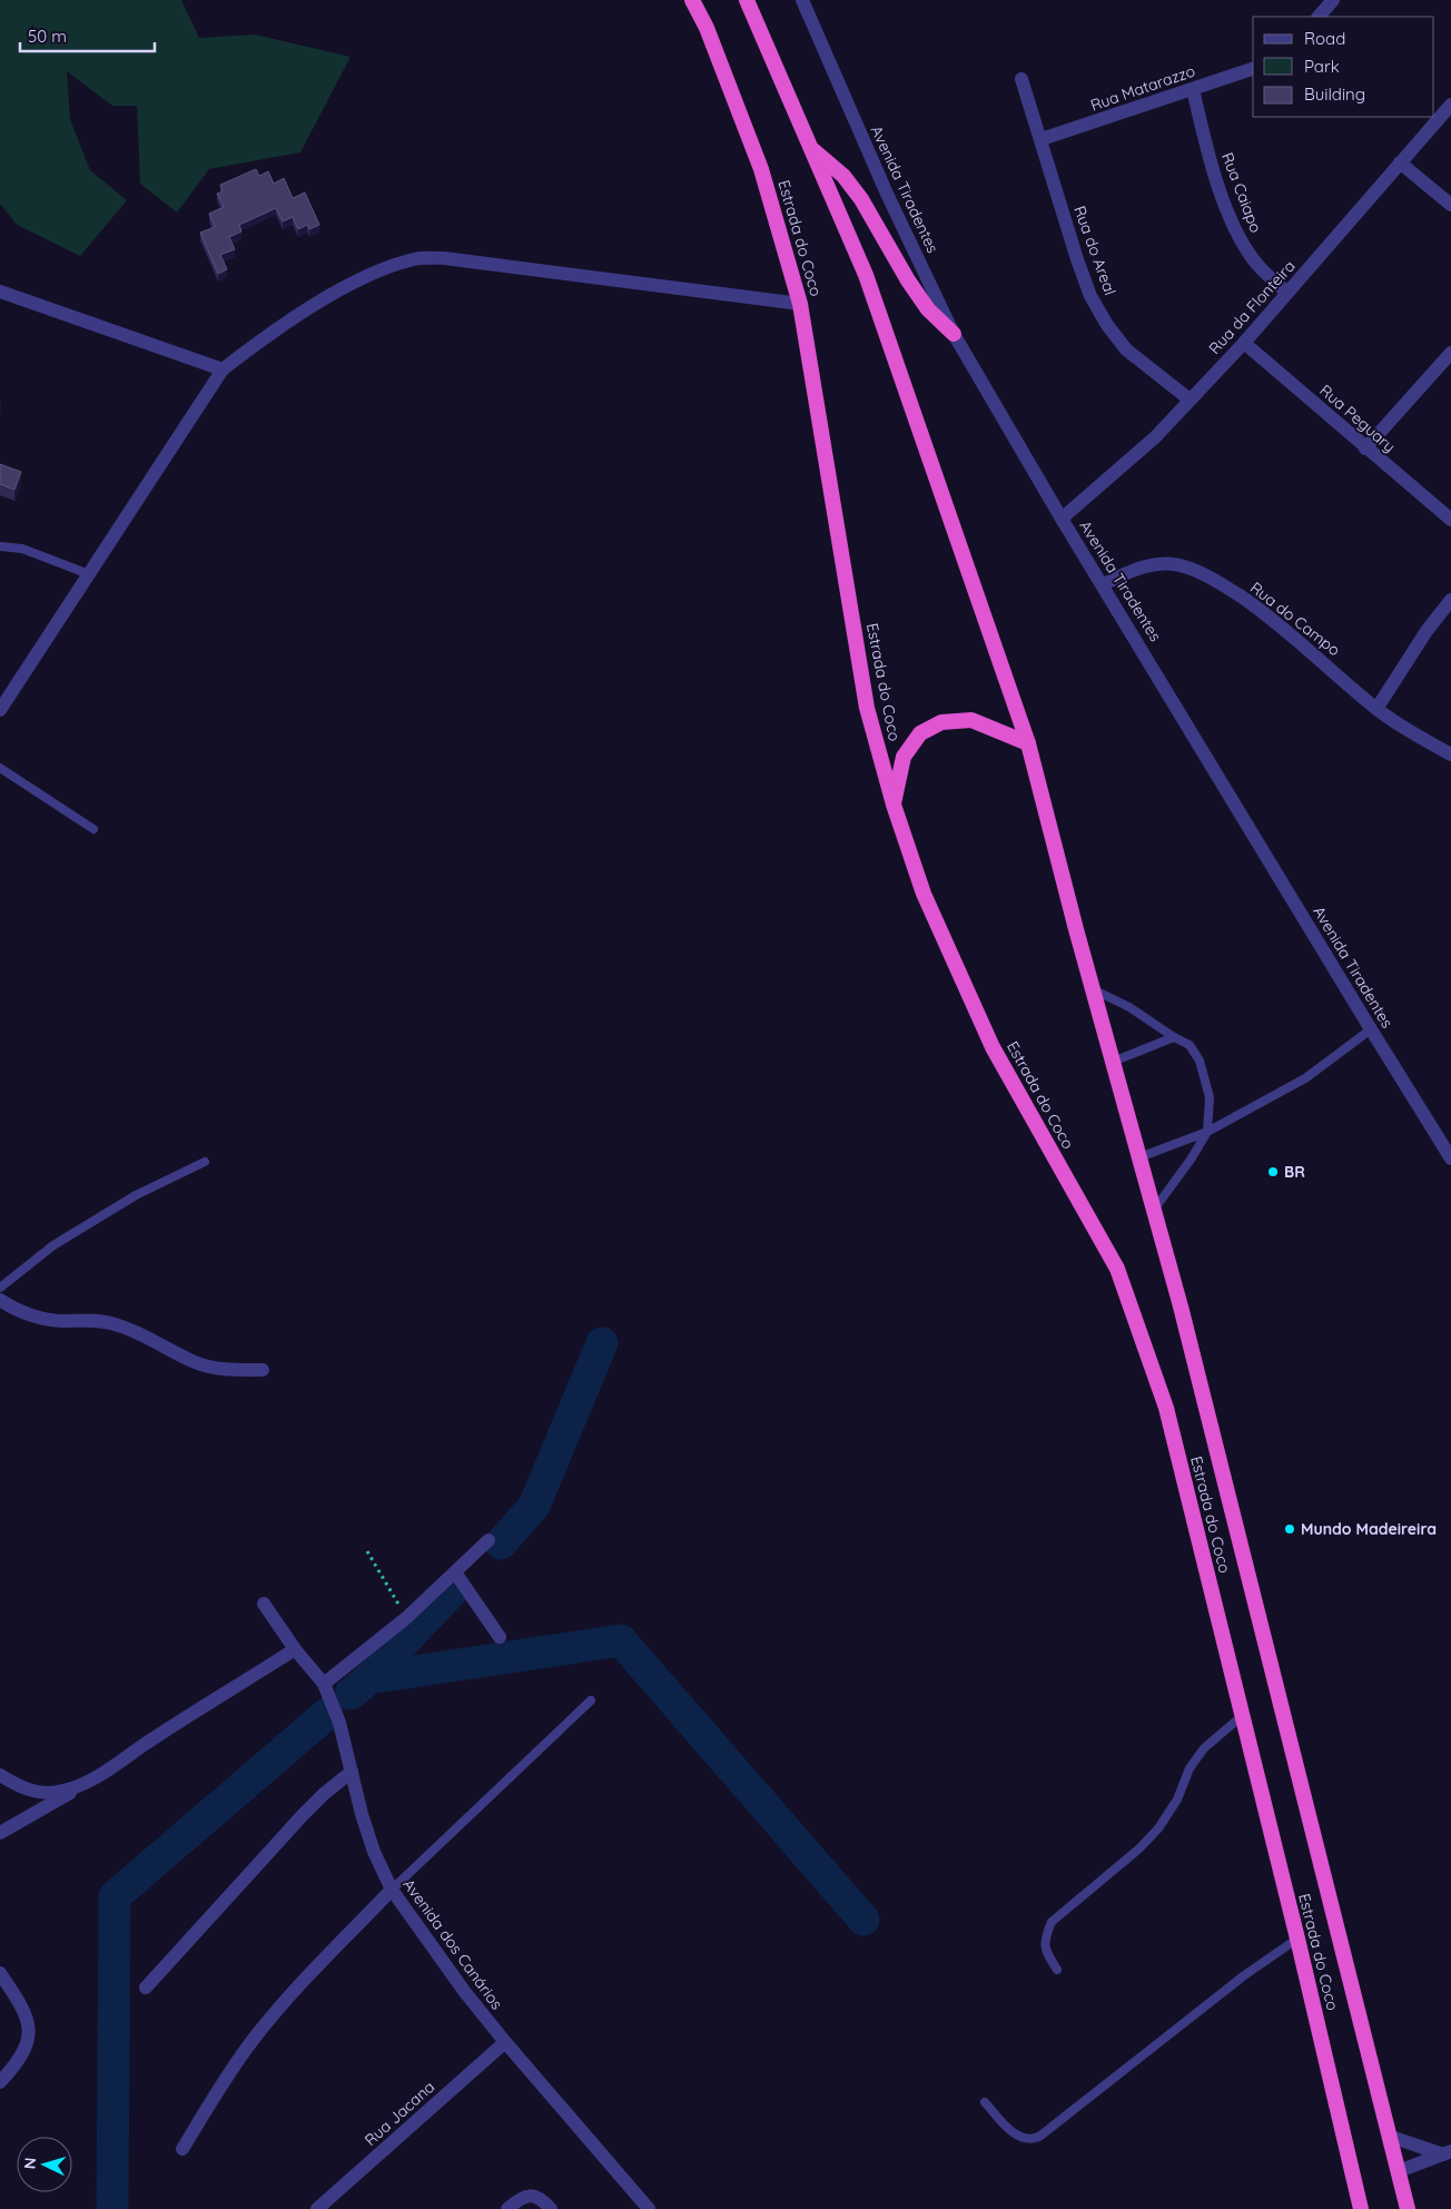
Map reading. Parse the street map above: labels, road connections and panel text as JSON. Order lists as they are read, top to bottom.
{
  "streets": {
    "highway": ["Estrada do Coco"],
    "street": [
      "Rua Matarazzo",
      "Avenida Tiradentes",
      "Rua Caiapo",
      "Rua do Areal",
      "Rua da Flonteira",
      "Rua Peguary",
      "Rua do Campo",
      "Avenida dos Canários",
      "Rua Jacana"
    ]
  },
  "crossings": [
    ["Rua Matarazzo", "Rua Caiapo"],
    ["Rua Matarazzo", "Rua do Areal"],
    ["Avenida Tiradentes", "Rua da Flonteira"],
    ["Avenida Tiradentes", "Rua do Campo"],
    ["Rua Caiapo", "Rua da Flonteira"],
    ["Rua do Areal", "Rua da Flonteira"],
    ["Rua da Flonteira", "Rua Peguary"],
    ["Avenida dos Canários", "Rua Jacana"]
  ],
  "places": ["BR", "Mundo Madeireira"],
  "legend": ["Road", "Park", "Building"],
  "scale_bar": "50 m",
  "north": "left"
}
